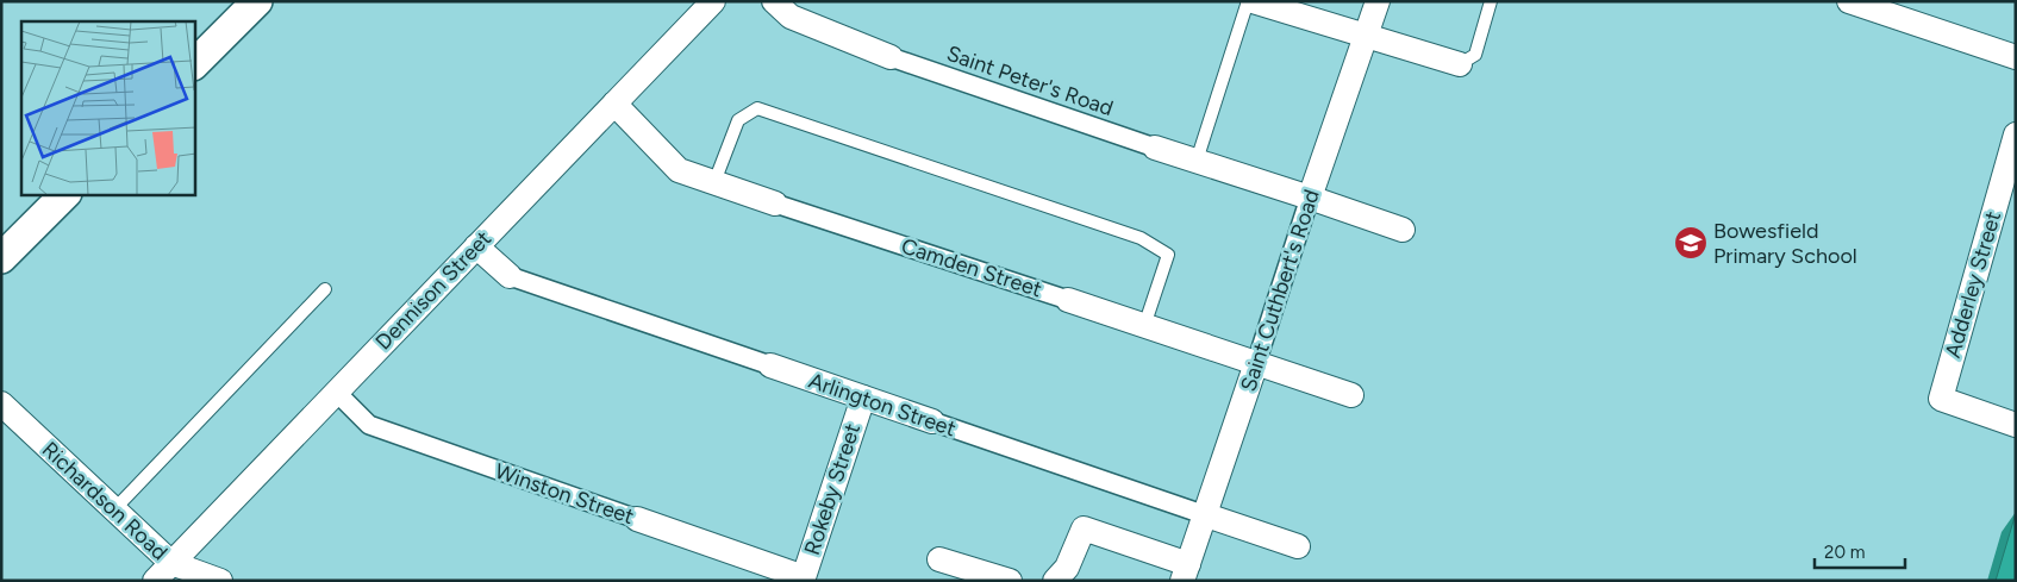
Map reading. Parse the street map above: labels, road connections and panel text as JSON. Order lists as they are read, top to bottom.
{
  "streets": {
    "street": [
      "Saint Peter's Road",
      "Camden Street",
      "Adderley Street",
      "Dennison Street",
      "Saint Cuthbert's Road",
      "Arlington Street",
      "Rokeby Street",
      "Winston Street",
      "Richardson Road"
    ]
  },
  "crossings": [
    ["Camden Street", "Dennison Street"],
    ["Camden Street", "Saint Cuthbert's Road"],
    ["Dennison Street", "Arlington Street"],
    ["Dennison Street", "Winston Street"],
    ["Dennison Street", "Richardson Road"],
    ["Saint Cuthbert's Road", "Arlington Street"],
    ["Arlington Street", "Rokeby Street"],
    ["Rokeby Street", "Winston Street"]
  ],
  "places": {
    "school or university": ["Bowesfield Primary School"]
  },
  "scale_bar": "20 m"
}
